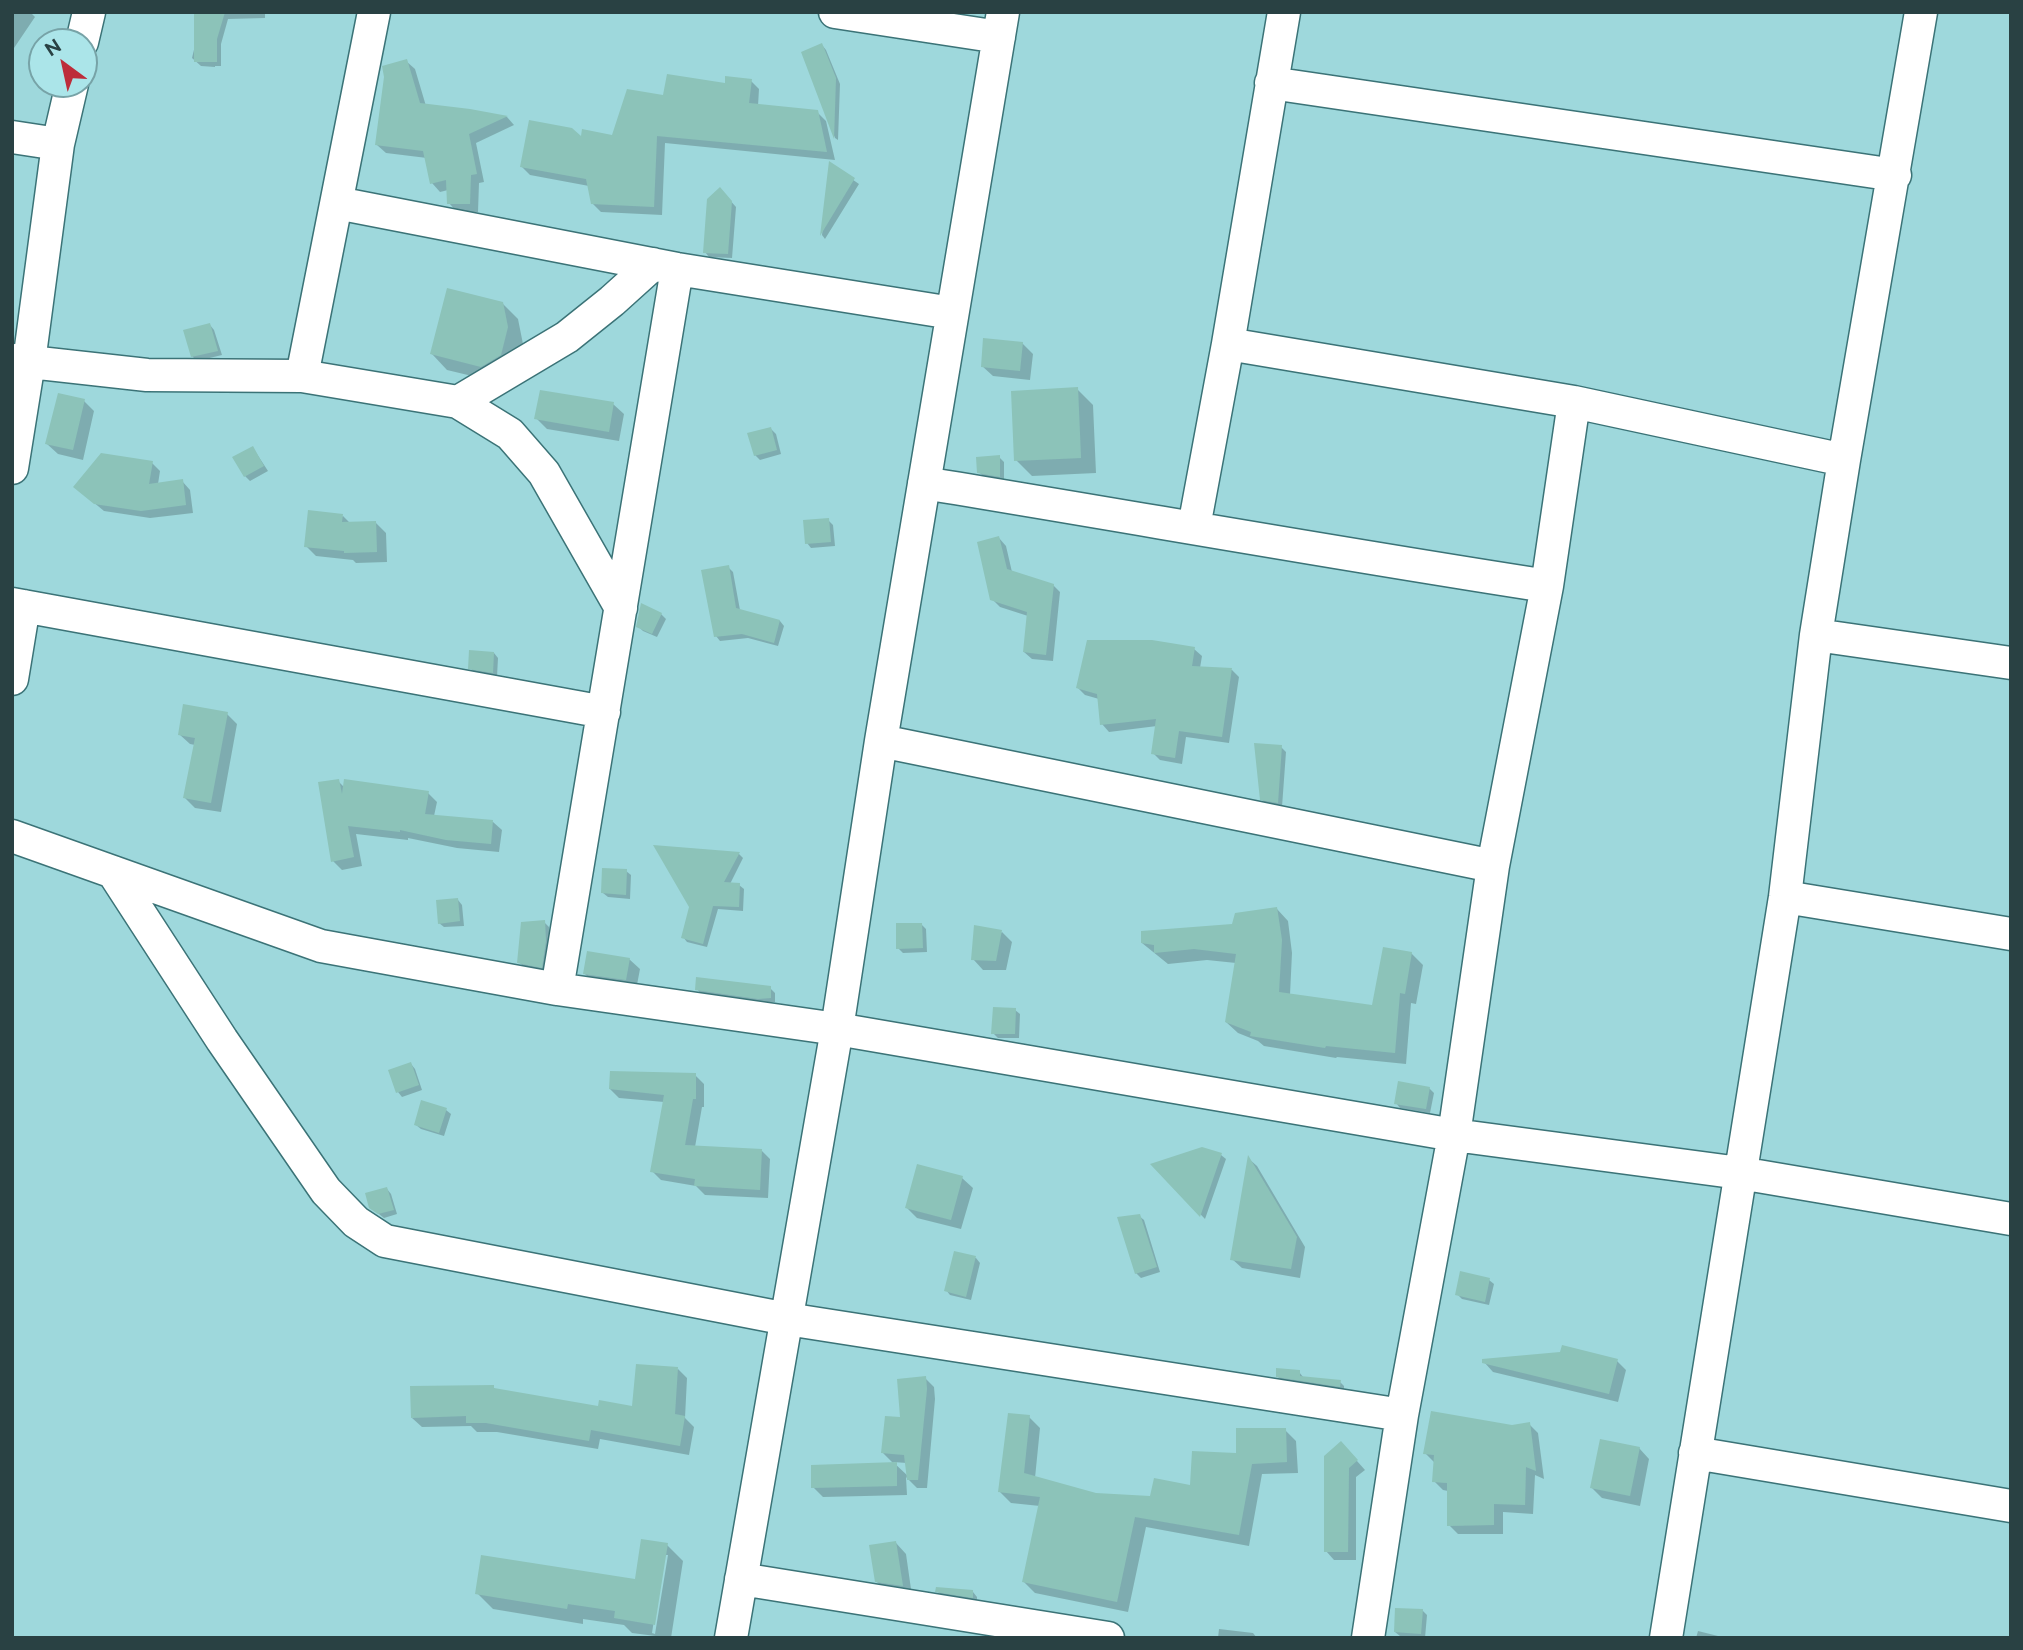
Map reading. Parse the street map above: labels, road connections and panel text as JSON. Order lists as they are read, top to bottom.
{
  "north": "top left"
}
